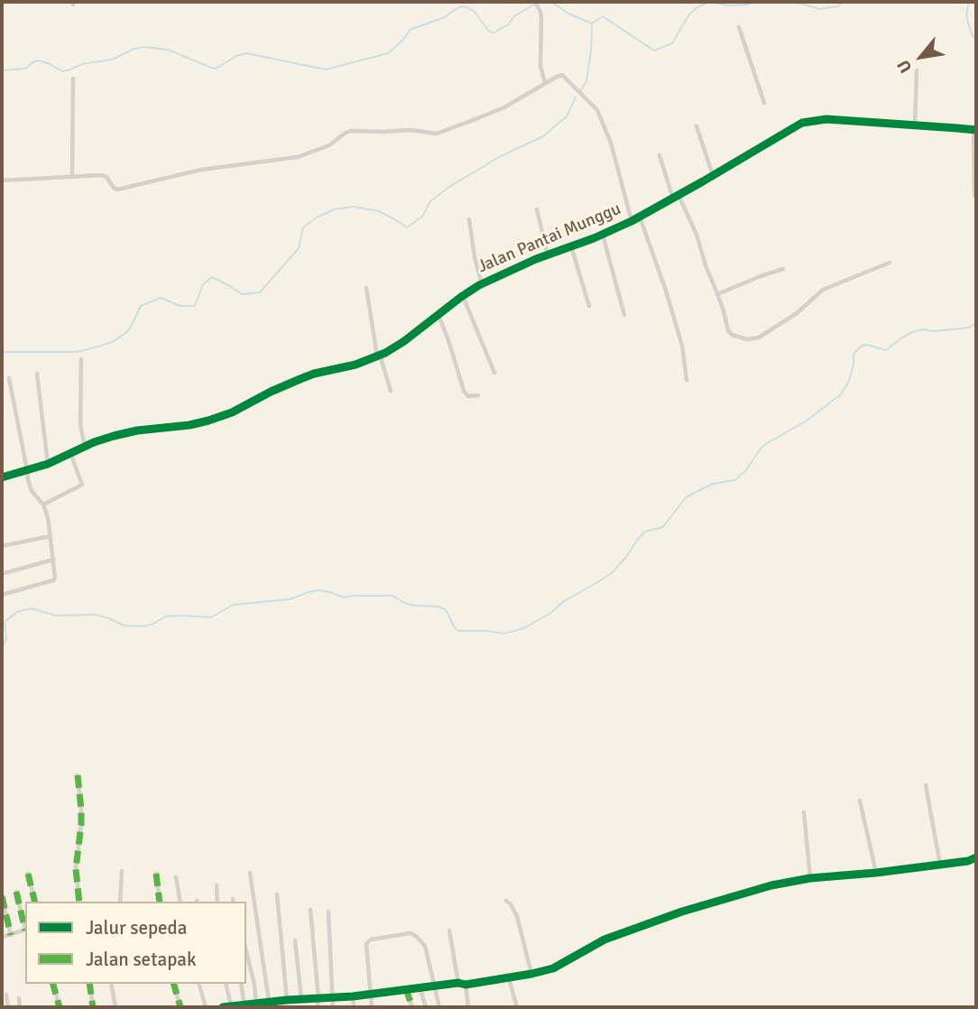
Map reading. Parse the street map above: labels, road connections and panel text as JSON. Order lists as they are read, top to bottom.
{
  "streets": {
    "street": ["Jalan Pantai Munggu"]
  },
  "legend": ["Jalur sepeda", "Jalan setapak"],
  "north": "bottom left"
}
